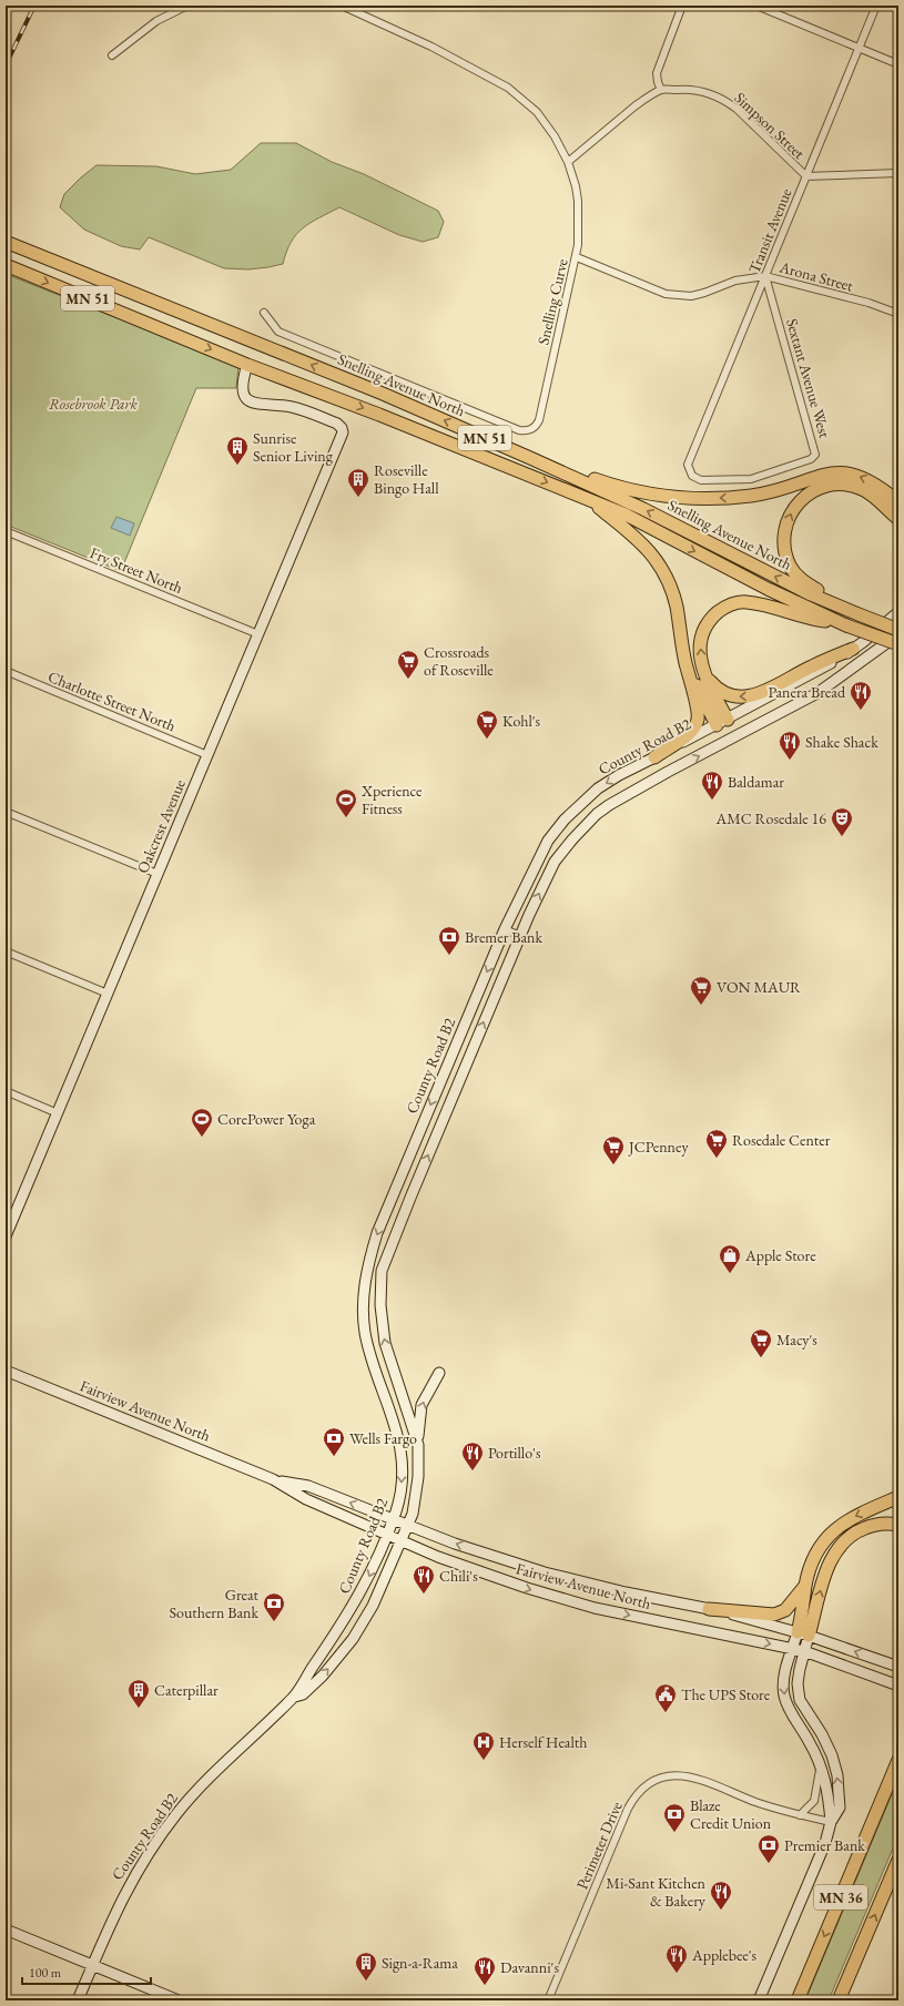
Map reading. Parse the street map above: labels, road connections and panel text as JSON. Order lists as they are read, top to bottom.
{
  "streets": {
    "highway": ["MN 51", "Snelling Avenue North", "MN 36"],
    "street": [
      "Simpson Street",
      "Transit Avenue",
      "Arona Street",
      "Snelling Curve",
      "Sextant Avenue West",
      "Fry Street North",
      "Charlotte Street North",
      "County Road B2",
      "Oakcrest Avenue",
      "Fairview Avenue North",
      "Perimeter Drive"
    ]
  },
  "crossings": [
    ["Simpson Street", "Transit Avenue"],
    ["Simpson Street", "Snelling Curve"],
    ["Transit Avenue", "Arona Street"],
    ["Transit Avenue", "Sextant Avenue West"],
    ["Arona Street", "Snelling Curve"],
    ["Arona Street", "Sextant Avenue West"],
    ["Snelling Avenue North", "Oakcrest Avenue"],
    ["Fry Street North", "Oakcrest Avenue"],
    ["Charlotte Street North", "Oakcrest Avenue"],
    ["County Road B2", "Fairview Avenue North"]
  ],
  "parks": ["Rosebrook Park"],
  "places": {
    "building": [
      "Sunrise Senior Living",
      "Roseville Bingo Hall",
      "Caterpillar",
      "Sign-a-Rama"
    ],
    "supermarket": [
      "Crossroads of Roseville",
      "Kohl's",
      "VON MAUR",
      "Rosedale Center",
      "JCPenney",
      "Macy's"
    ],
    "restaurant": [
      "Panera Bread",
      "Shake Shack",
      "Baldamar",
      "Portillo's",
      "Chili's",
      "Mi-Sant Kitchen & Bakery",
      "Applebee's",
      "Davanni's"
    ],
    "sports": ["Xperience Fitness", "CorePower Yoga"],
    "theatre": ["AMC Rosedale 16"],
    "bank": [
      "Bremer Bank",
      "Wells Fargo",
      "Great Southern Bank",
      "Blaze Credit Union",
      "Premier Bank"
    ],
    "shop": ["Apple Store"],
    "public building": ["The UPS Store"],
    "hospital": ["Herself Health"]
  },
  "scale_bar": "100 m"
}
